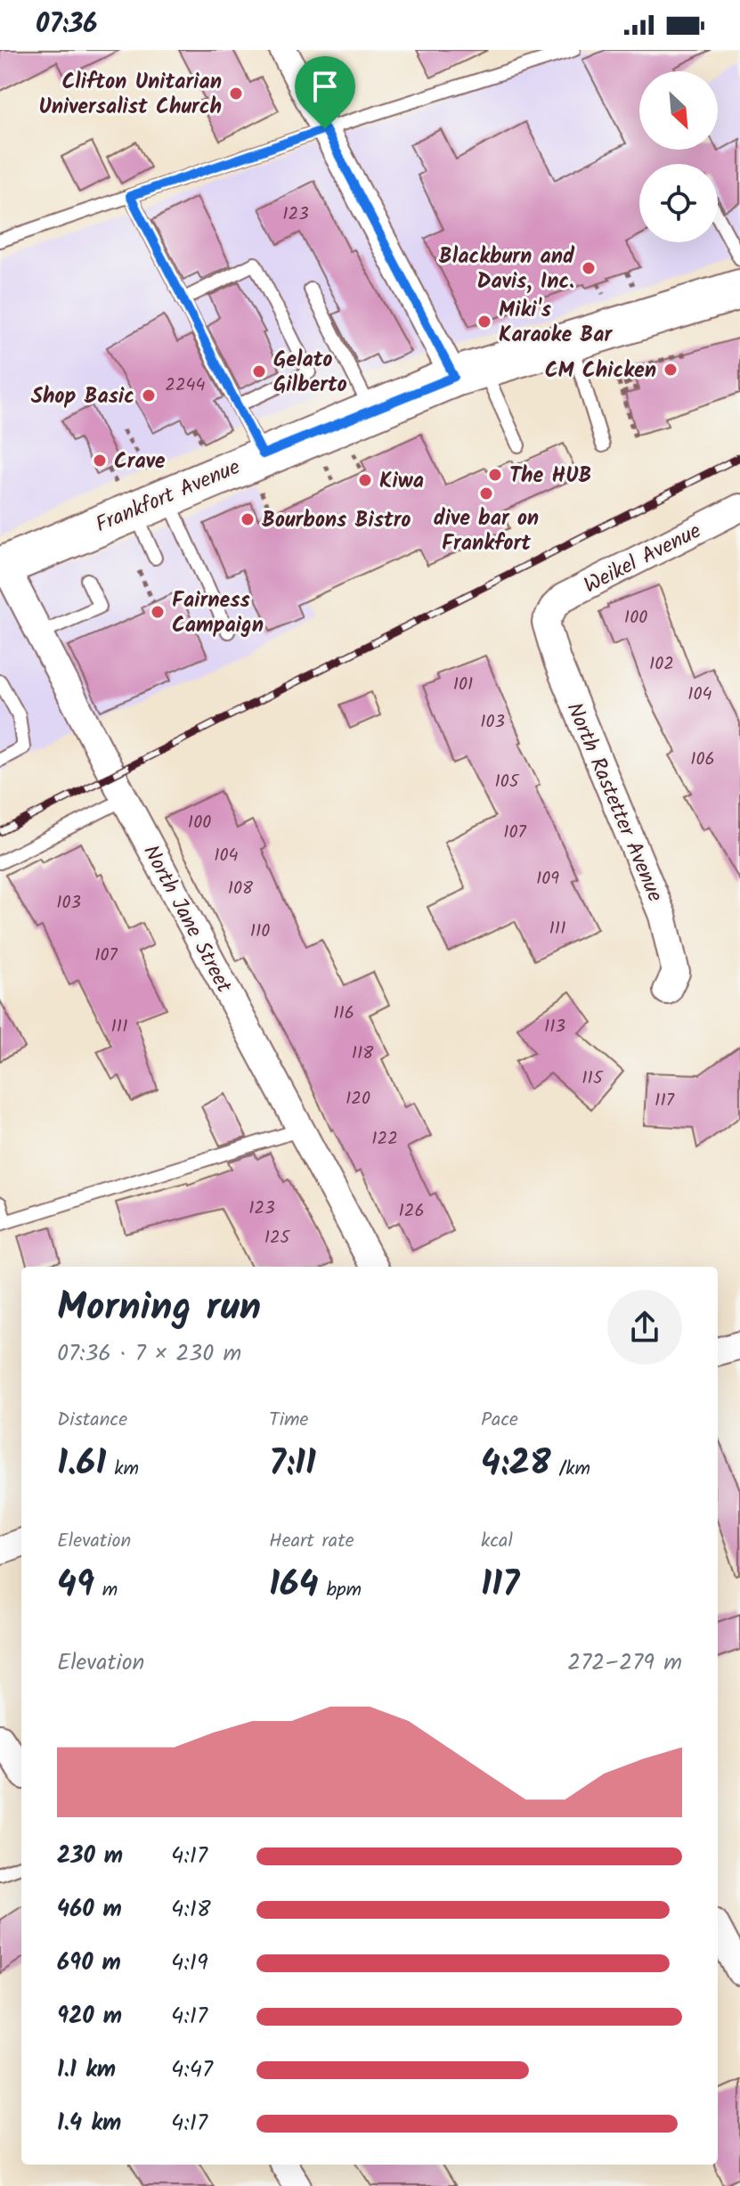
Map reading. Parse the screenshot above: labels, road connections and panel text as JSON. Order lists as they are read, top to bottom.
{
  "streets": {
    "main road": ["Frankfort Avenue"],
    "street": ["Weikel Avenue", "North Rastetter Avenue", "North Jane Street"]
  },
  "crossings": [
    ["Frankfort Avenue", "North Jane Street"],
    ["Weikel Avenue", "North Rastetter Avenue"]
  ],
  "places": [
    "Clifton Unitarian Universalist Church",
    "Blackburn and Davis, Inc.",
    "Miki's Karaoke Bar",
    "CM Chicken",
    "Gelato Gilberto",
    "Shop Basic",
    "Crave",
    "The HUB",
    "Kiwa",
    "dive bar on Frankfort",
    "Bourbons Bistro",
    "Fairness Campaign"
  ],
  "house_numbers": [
    "123",
    "2244",
    "100",
    "102",
    "101",
    "104",
    "103",
    "106",
    "105",
    "100",
    "107",
    "104",
    "109",
    "108",
    "103",
    "111",
    "110",
    "107",
    "116",
    "111",
    "113",
    "118",
    "115",
    "120",
    "117",
    "122",
    "123",
    "126",
    "125"
  ],
  "north": "bottom right",
  "page": {
    "status": "07:36",
    "heading": ["Morning run", "07:36 · 7 × 230 m"],
    "stats": [
      ["Distance", "1.61 km"],
      ["Time", "7:11"],
      ["Pace", "4:28 /km"],
      ["Elevation", "49 m"],
      ["Heart rate", "164 bpm"],
      ["kcal", "117"]
    ],
    "chart": ["Elevation", "272–279 m"],
    "list": [
      {
        "name": "230 m",
        "note": "4:17"
      },
      {
        "name": "460 m",
        "note": "4:18"
      },
      {
        "name": "690 m",
        "note": "4:19"
      },
      {
        "name": "920 m",
        "note": "4:17"
      },
      {
        "name": "1.1 km",
        "note": "4:47"
      },
      {
        "name": "1.4 km",
        "note": "4:17"
      }
    ]
  }
}
